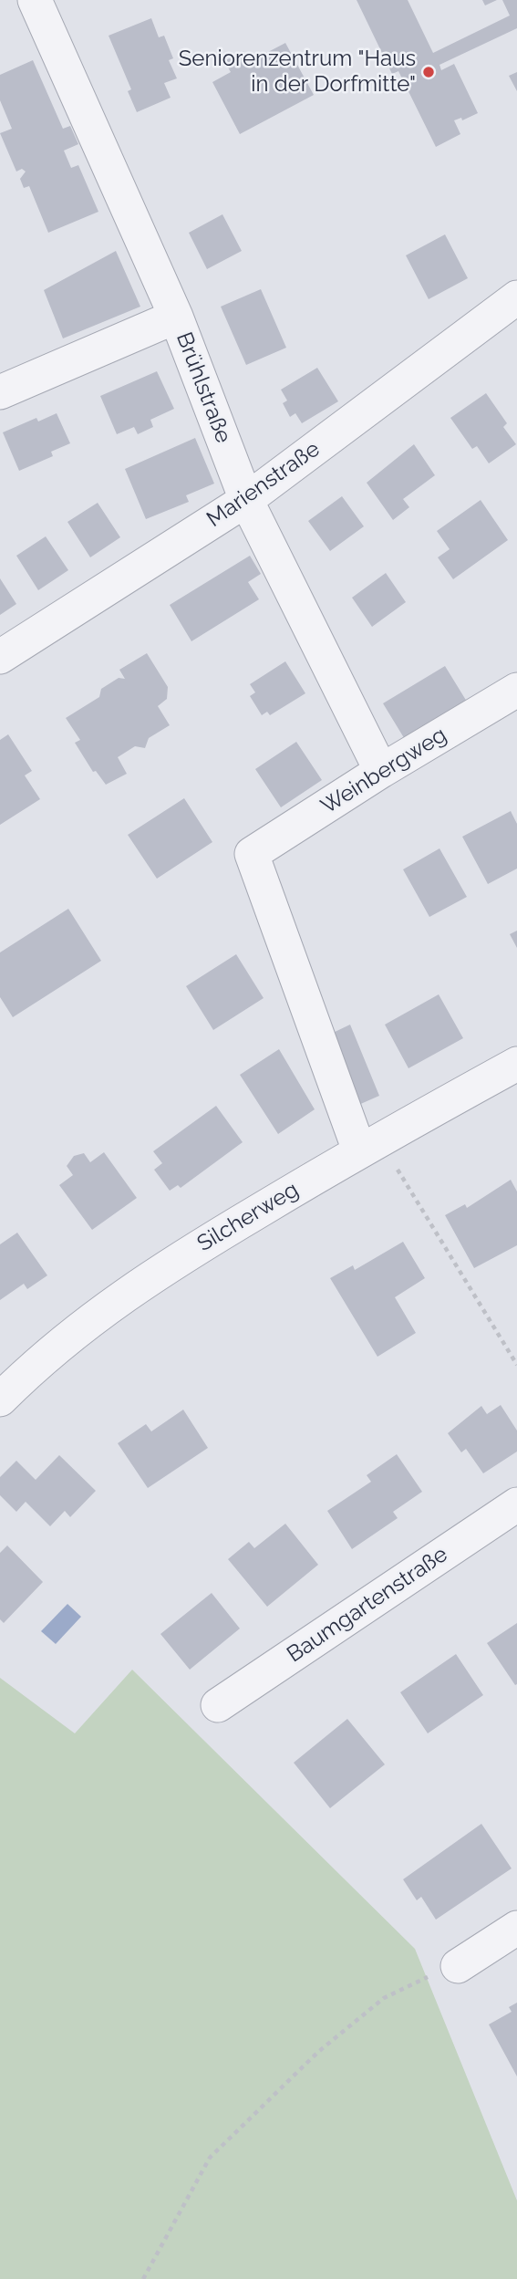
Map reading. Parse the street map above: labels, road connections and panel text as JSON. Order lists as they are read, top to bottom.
{
  "streets": {
    "street": [
      "Brühlstraße",
      "Marienstraße",
      "Weinbergweg",
      "Silcherweg",
      "Baumgartenstraße"
    ]
  },
  "crossings": [
    ["Brühlstraße", "Marienstraße"],
    ["Brühlstraße", "Weinbergweg"],
    ["Weinbergweg", "Silcherweg"]
  ],
  "places": ["Seniorenzentrum \"Haus in der Dorfmitte\""]
}
